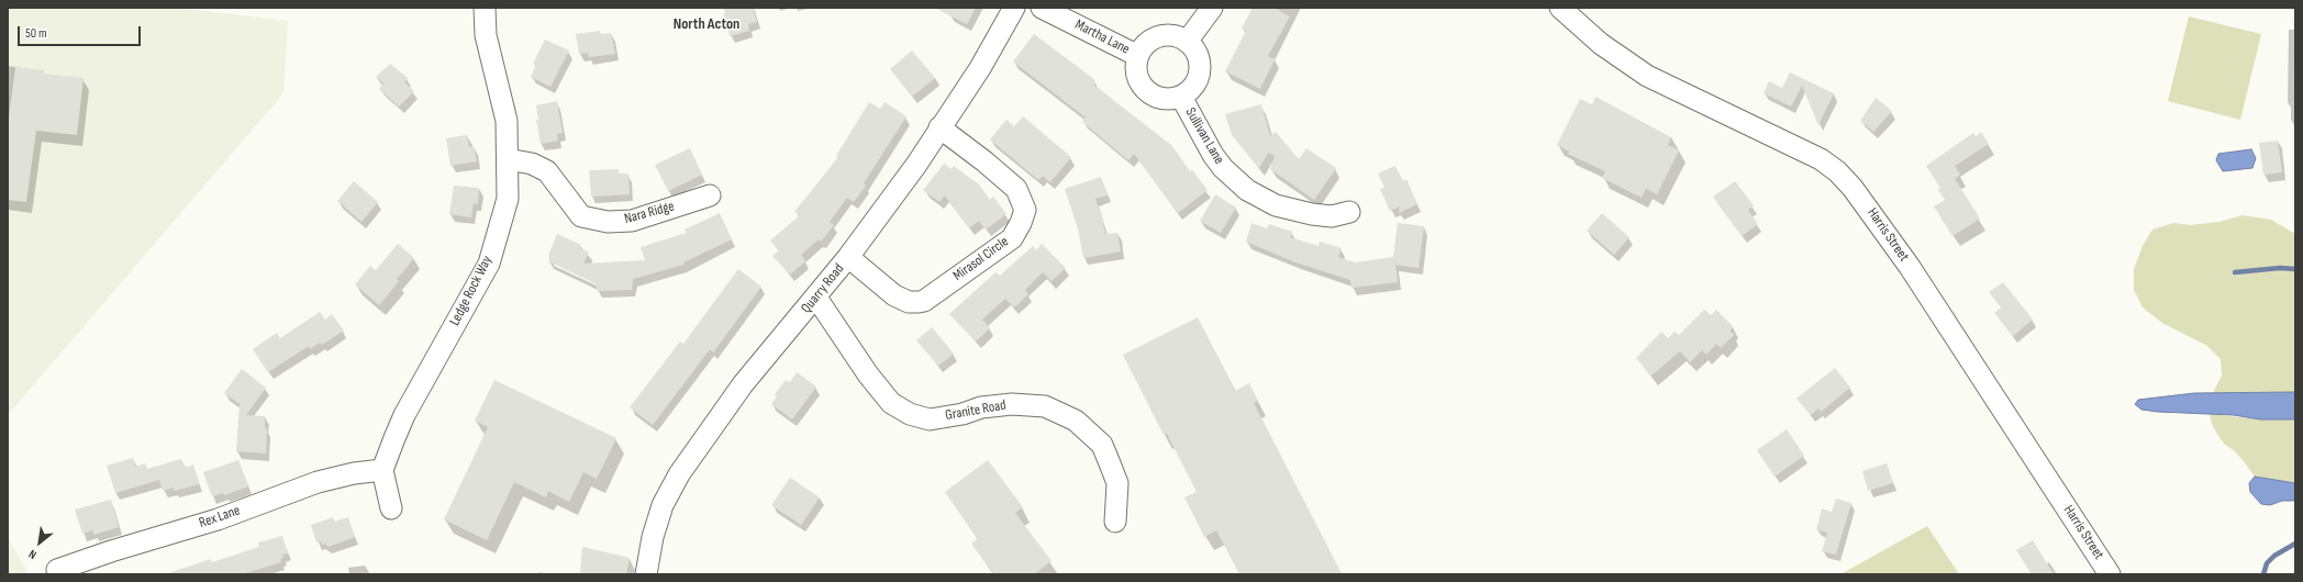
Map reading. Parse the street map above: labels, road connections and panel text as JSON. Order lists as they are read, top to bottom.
{
  "streets": {
    "street": [
      "Martha Lane",
      "Sullivan Lane",
      "Nara Ridge",
      "Harris Street",
      "Mirasol Circle",
      "Quarry Road",
      "Ledge Rock Way",
      "Granite Road",
      "Rex Lane"
    ]
  },
  "crossings": [
    ["Martha Lane", "Sullivan Lane"],
    ["Nara Ridge", "Ledge Rock Way"],
    ["Mirasol Circle", "Quarry Road"],
    ["Quarry Road", "Granite Road"],
    ["Ledge Rock Way", "Rex Lane"]
  ],
  "districts": ["North Acton"],
  "scale_bar": "50 m",
  "north": "bottom left"
}
